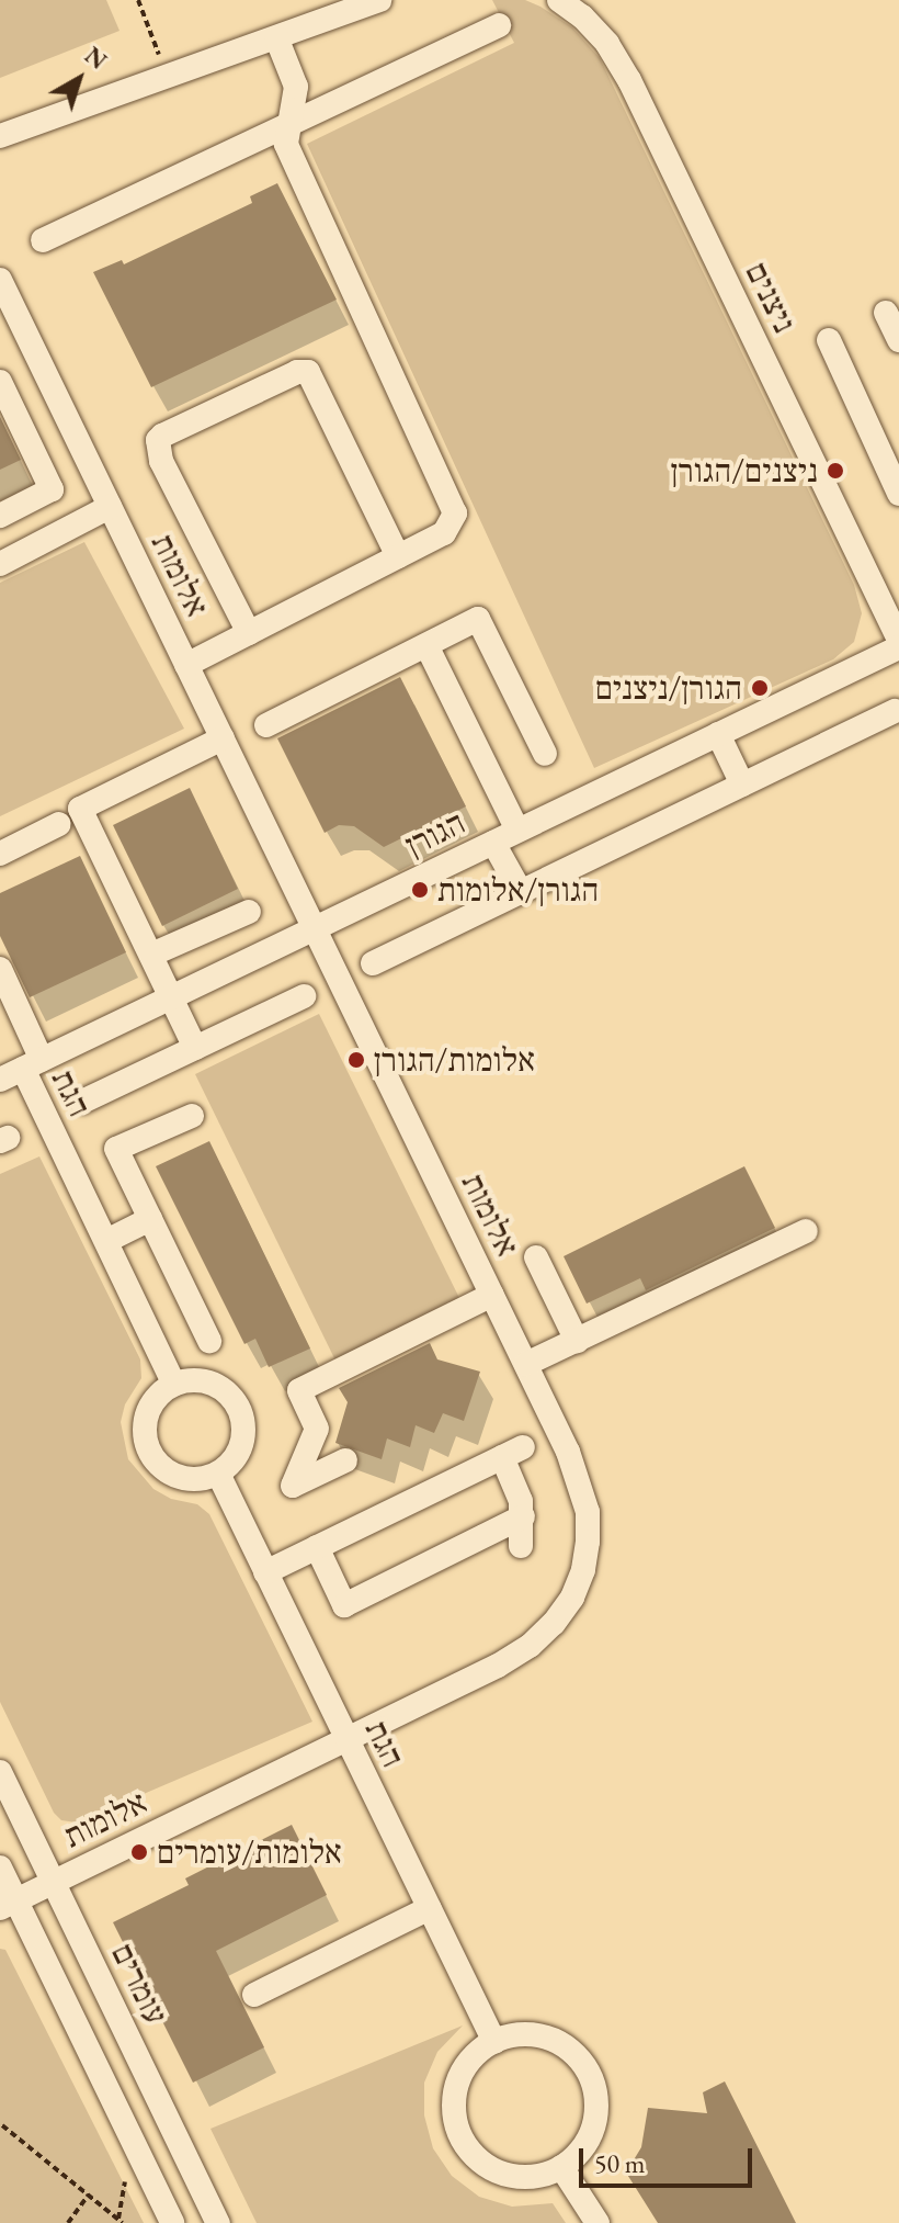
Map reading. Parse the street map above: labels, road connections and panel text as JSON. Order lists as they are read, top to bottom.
{
  "streets": {
    "street": [
      "ניצנים",
      "אלומות",
      "הגורן",
      "הגת",
      "עומרים"
    ]
  },
  "crossings": [
    ["אלומות", "הגורן"],
    ["אלומות", "הגת"],
    ["אלומות", "עומרים"],
    ["הגורן", "הגת"]
  ],
  "places": [
    "ניצנים/הגורן",
    "הגורן/ניצנים",
    "הגורן/אלומות",
    "אלומות/הגורן",
    "אלומות/עומרים"
  ],
  "scale_bar": "50 m",
  "north": "top right"
}
